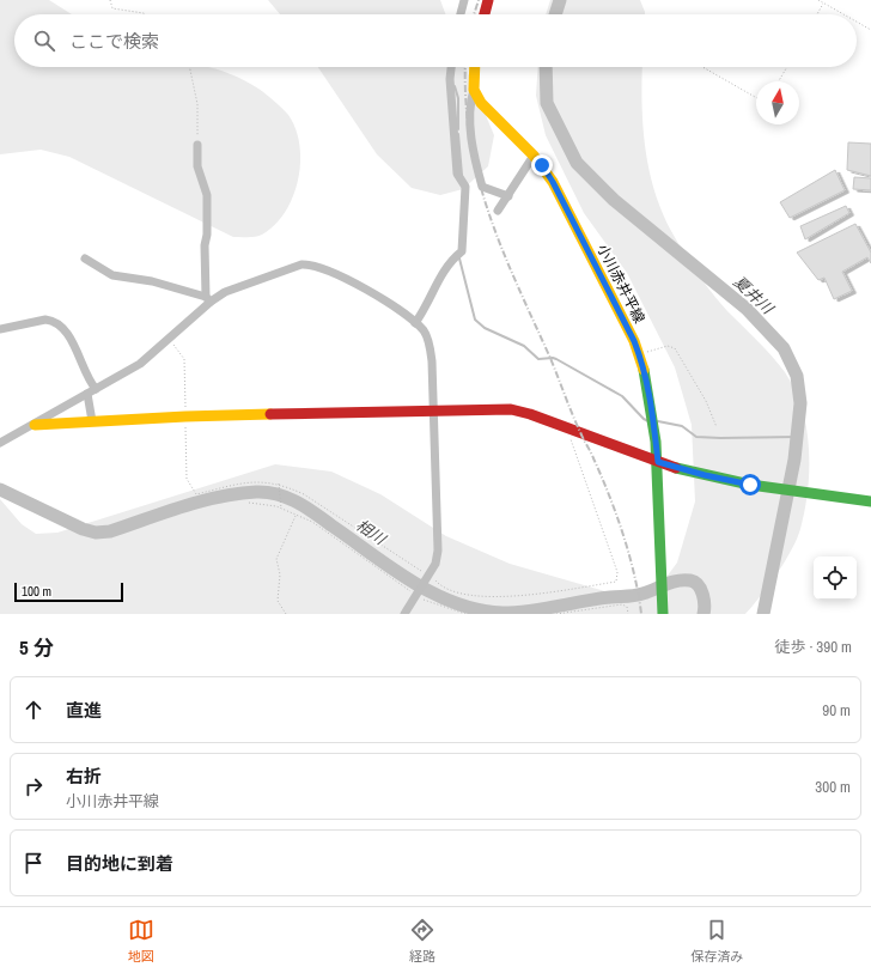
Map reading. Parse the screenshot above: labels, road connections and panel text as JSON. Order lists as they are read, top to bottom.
{
  "streets": {
    "street": ["小川赤井平線"]
  },
  "water": ["夏井川", "相川"],
  "scale_bar": "100 m",
  "north": "top",
  "page": {
    "search": "ここで検索",
    "scale": "100 m",
    "heading": ["5 分", "徒歩 · 390 m"],
    "list": [
      ["直進", "90 m"],
      ["右折", "小川赤井平線", "300 m"],
      "目的地に到着"
    ],
    "nav": ["地図", "経路", "保存済み"]
  }
}
